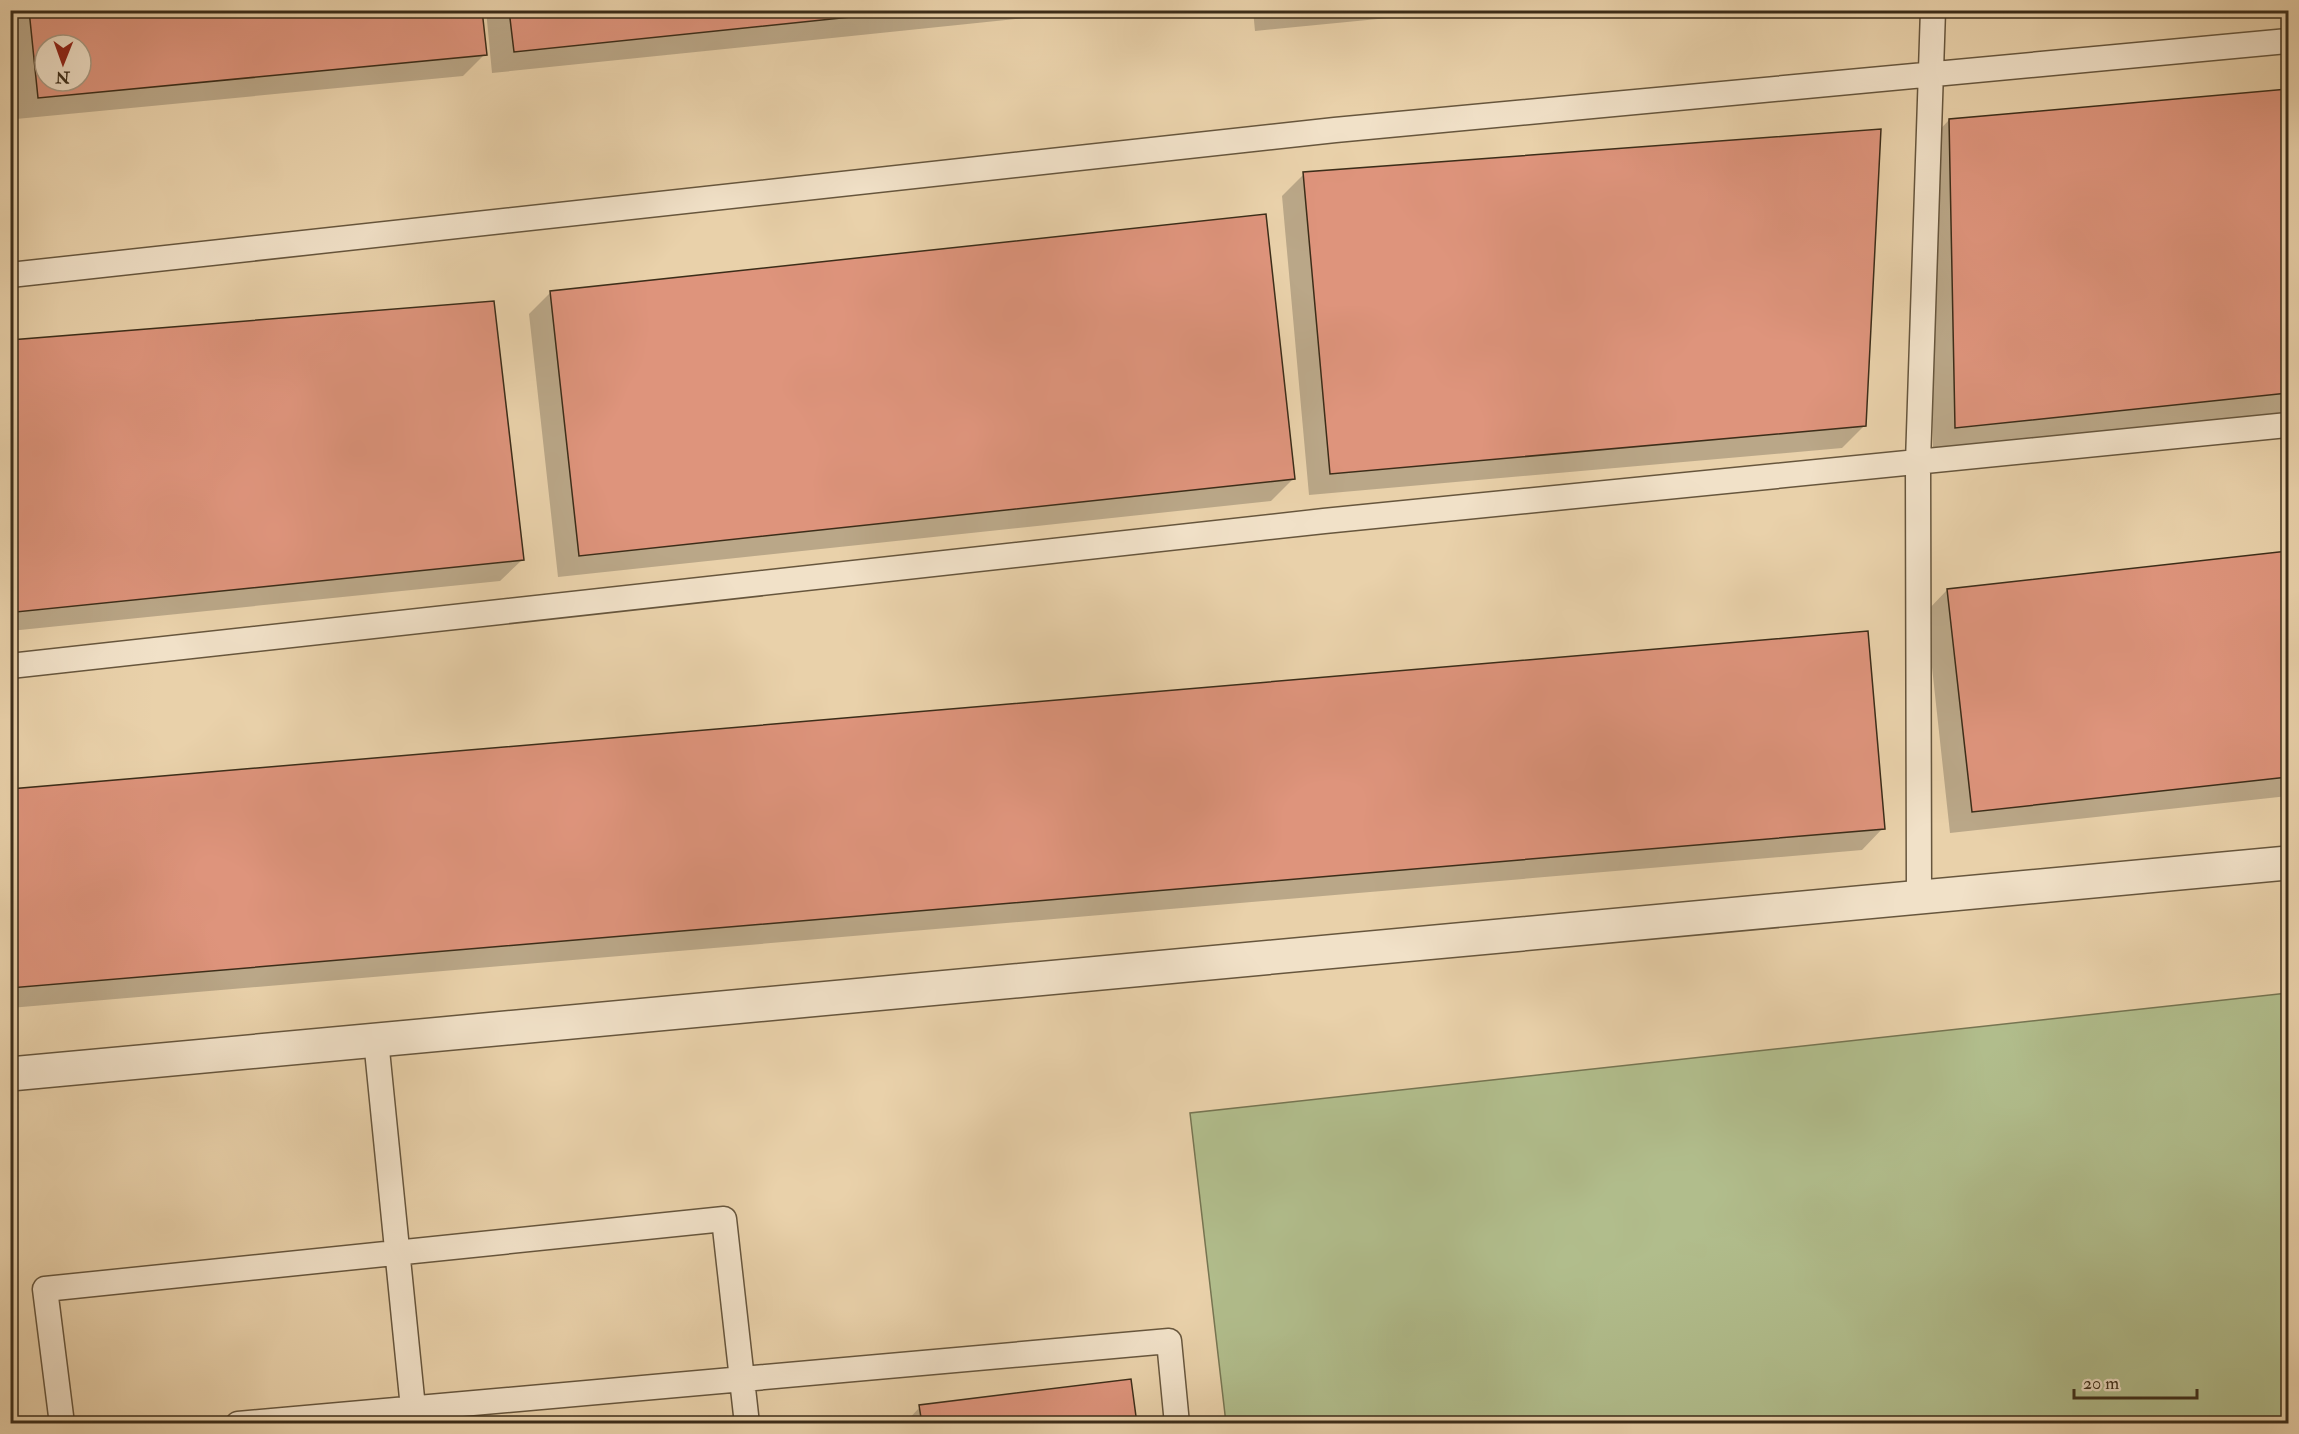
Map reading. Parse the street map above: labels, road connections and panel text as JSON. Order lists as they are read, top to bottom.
{
  "scale_bar": "20 m",
  "north": "bottom"
}
